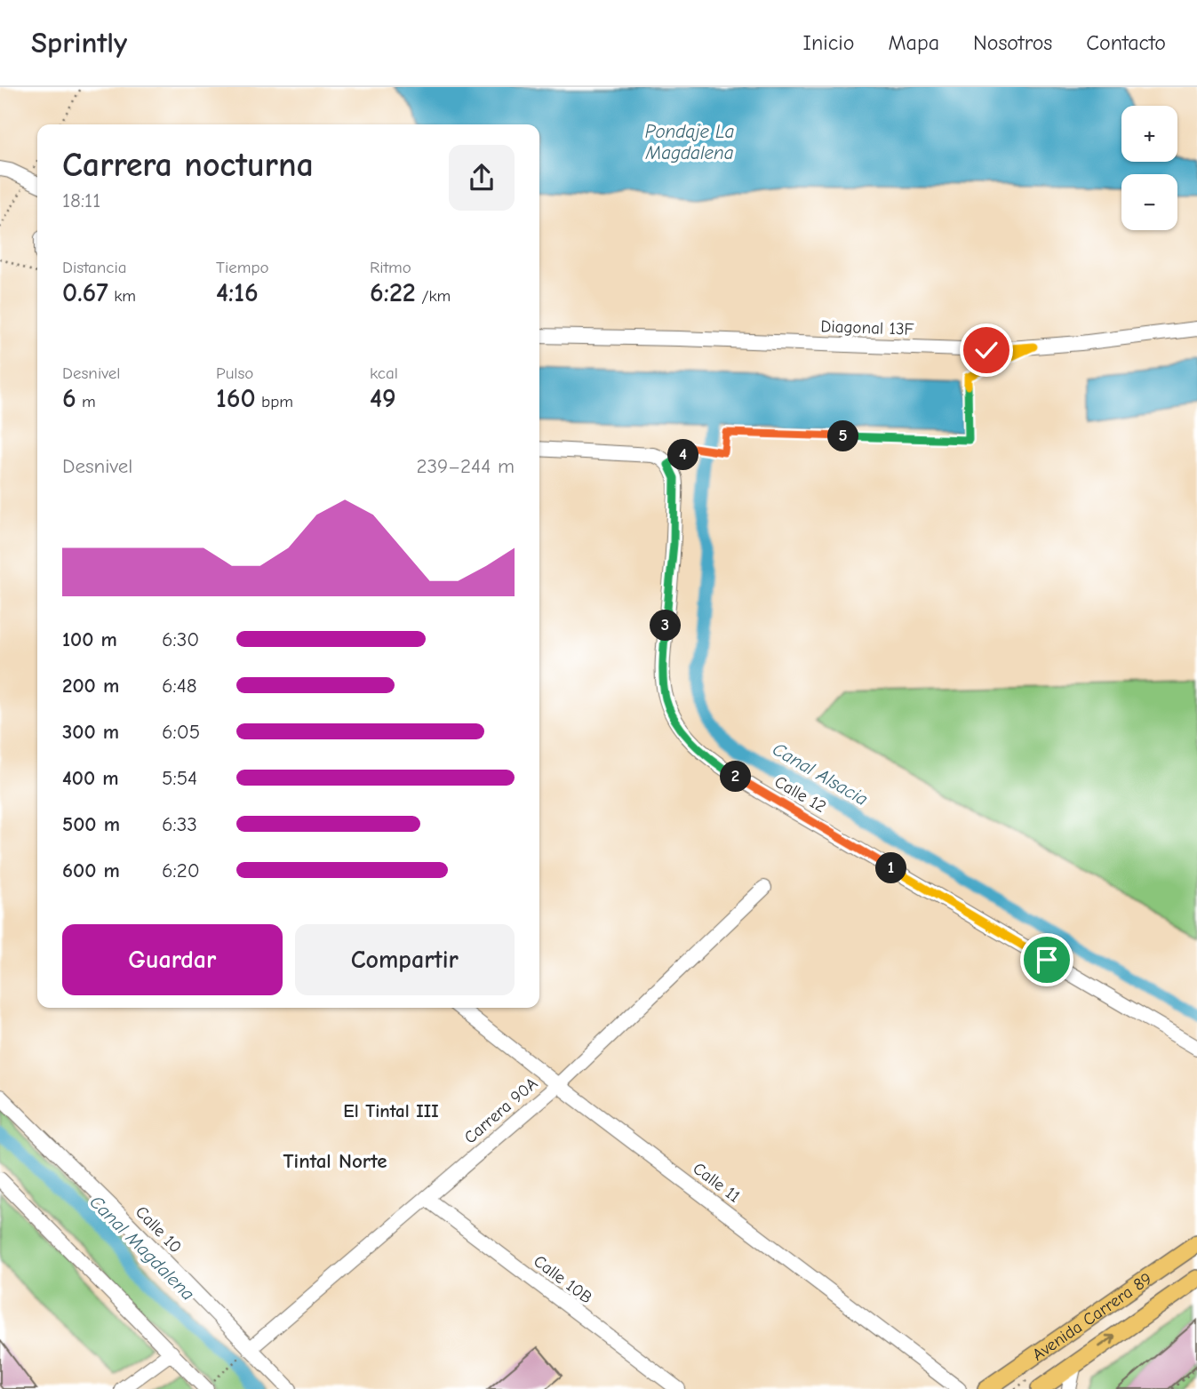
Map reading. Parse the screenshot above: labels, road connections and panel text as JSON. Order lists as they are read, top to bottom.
{
  "streets": {
    "main road": ["Avenida Carrera 89"],
    "street": [
      "Diagonal 13F",
      "Calle 12",
      "Carrera 90A",
      "Calle 11",
      "Calle 10",
      "Calle 10B"
    ]
  },
  "crossings": [
    ["Carrera 90A", "Calle 11"],
    ["Carrera 90A", "Calle 10"],
    ["Carrera 90A", "Calle 10B"]
  ],
  "districts": ["El Tintal III", "Tintal Norte"],
  "water": ["Pondaje La Magdalena", "Canal Alsacia", "Canal Magdalena"],
  "page": {
    "header": "Sprintly",
    "nav": [
      "Inicio",
      "Mapa",
      "Nosotros",
      "Contacto"
    ],
    "map_buttons": ["+", "−"],
    "heading": ["Carrera nocturna", "18:11"],
    "stats": [
      ["Distancia", "0.67 km"],
      ["Tiempo", "4:16"],
      ["Ritmo", "6:22 /km"],
      ["Desnivel", "6 m"],
      ["Pulso", "160 bpm"],
      ["kcal", "49"]
    ],
    "pins": [
      "5",
      "4",
      "3",
      "2",
      "1"
    ],
    "chart": ["Desnivel", "239–244 m"],
    "list": [
      {
        "name": "100 m",
        "note": "6:30"
      },
      {
        "name": "200 m",
        "note": "6:48"
      },
      {
        "name": "300 m",
        "note": "6:05"
      },
      {
        "name": "400 m",
        "note": "5:54"
      },
      {
        "name": "500 m",
        "note": "6:33"
      },
      {
        "name": "600 m",
        "note": "6:20"
      }
    ],
    "buttons": ["Guardar", "Compartir"]
  }
}
